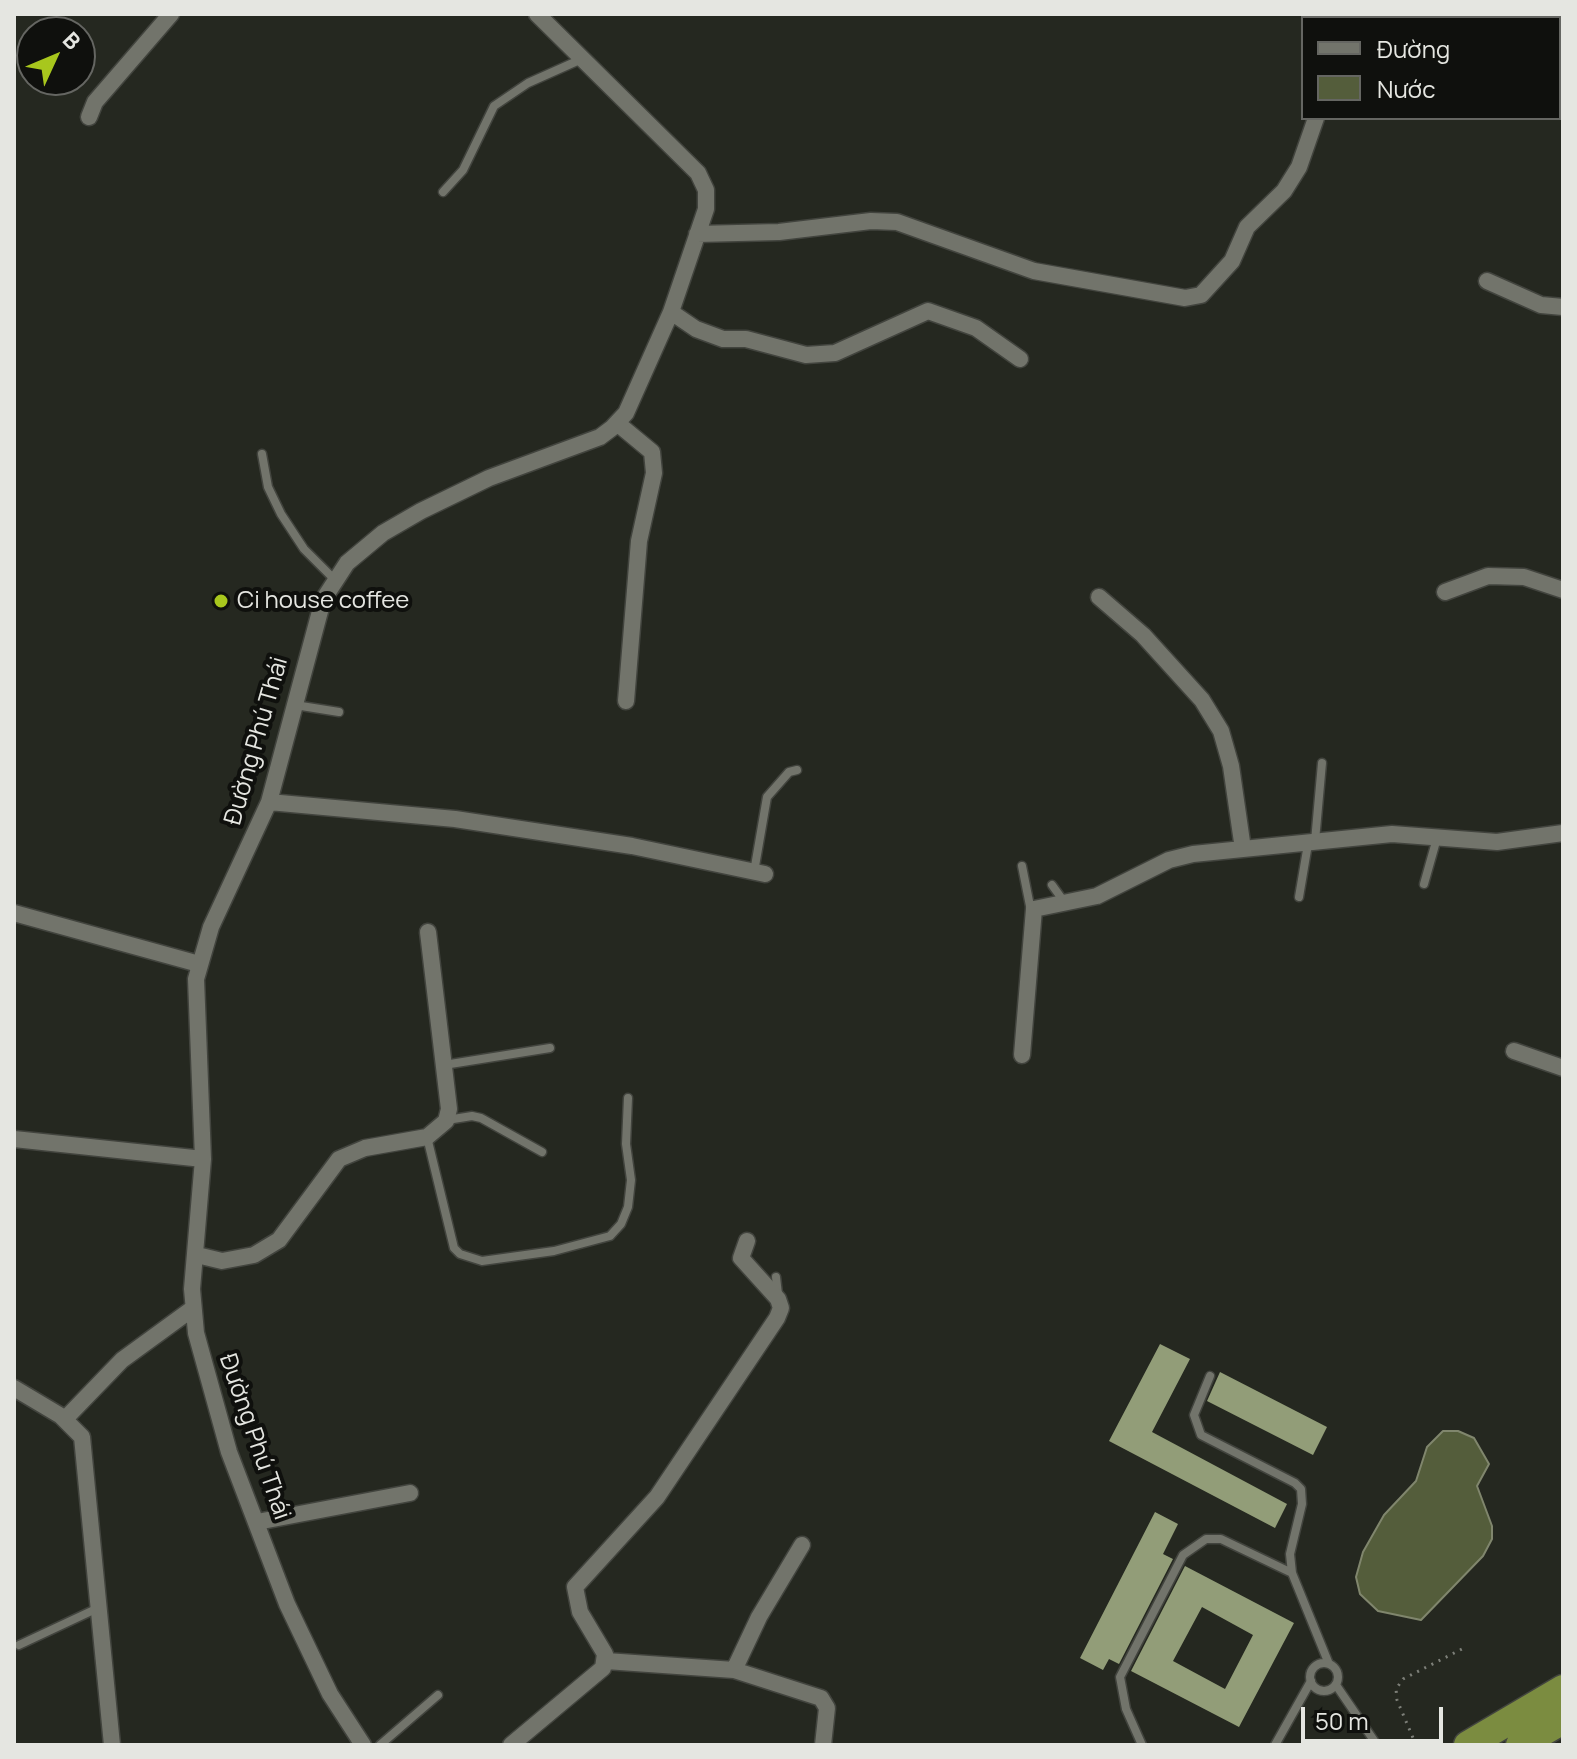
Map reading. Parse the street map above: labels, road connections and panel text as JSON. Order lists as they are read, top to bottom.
{
  "streets": {
    "street": ["Đường Phú Thái"]
  },
  "places": ["Ci house coffee"],
  "legend": ["Đường", "Nước"],
  "scale_bar": "50 m",
  "north": "top right"
}
